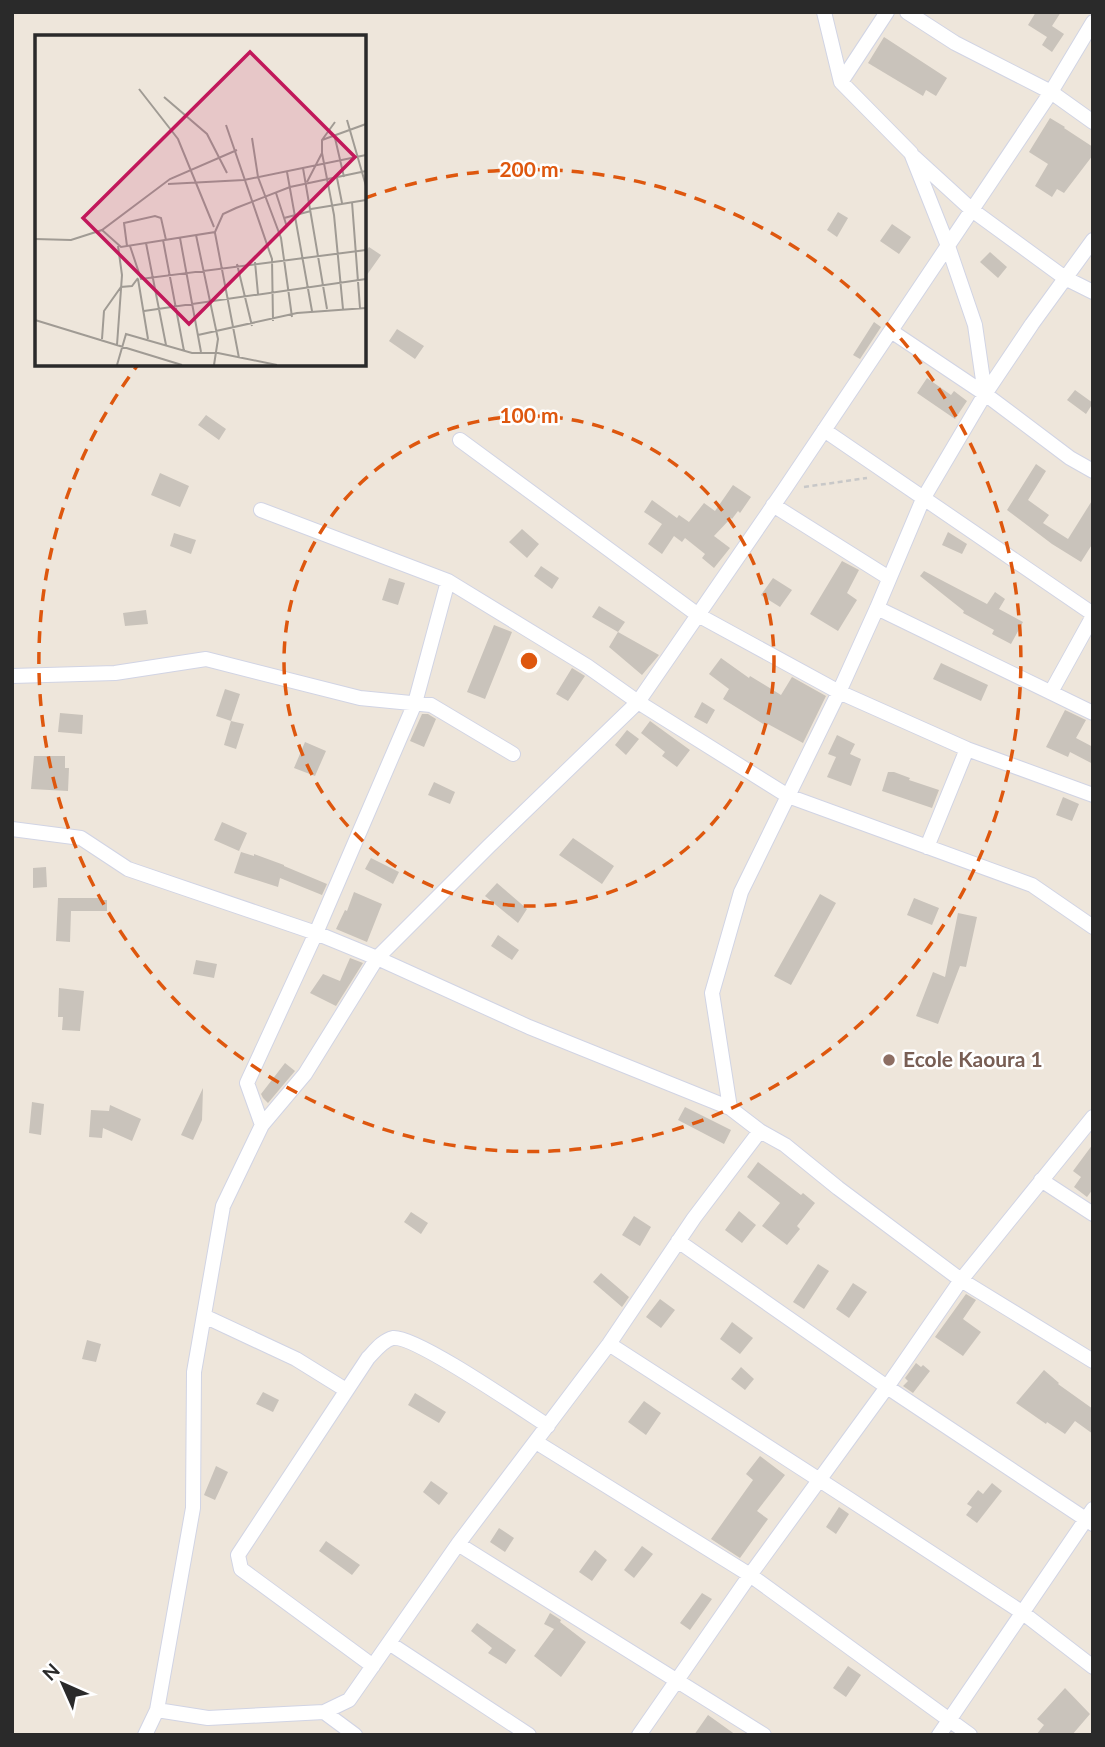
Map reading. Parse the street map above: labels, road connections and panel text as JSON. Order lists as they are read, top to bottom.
{
  "places": ["Ecole Kaoura 1"],
  "north": "top left",
  "rings": ["200 m", "100 m"]
}
